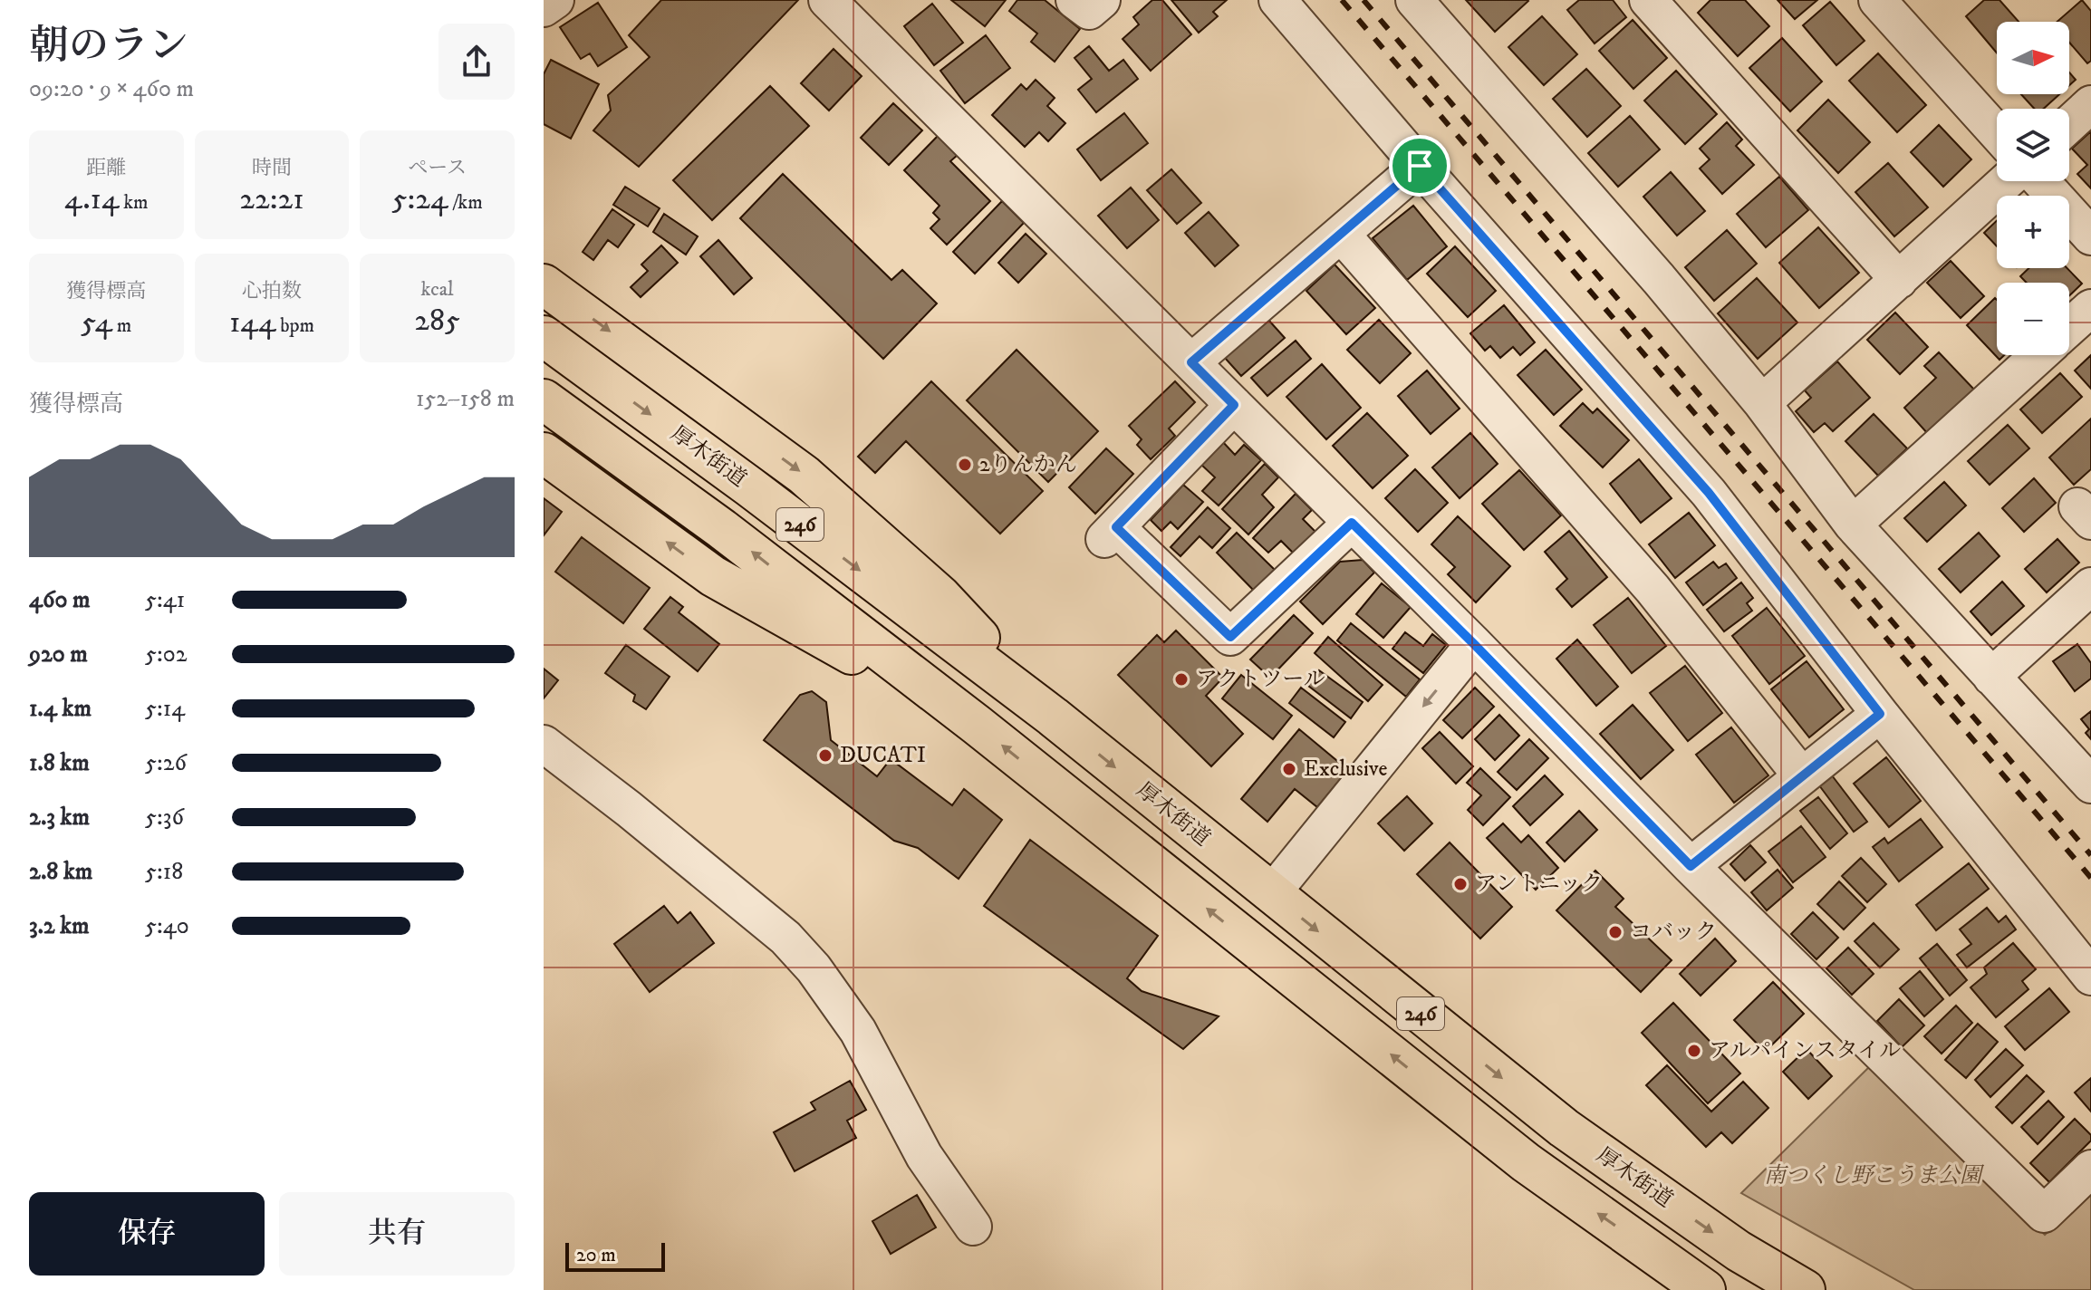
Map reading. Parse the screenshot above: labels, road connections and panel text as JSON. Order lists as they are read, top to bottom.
{
  "streets": {
    "highway": ["厚木街道", "246"]
  },
  "parks": ["南つくし野こうま公園"],
  "places": [
    "2りんかん",
    "アクトツール",
    "DUCATI",
    "Exclusive",
    "アントニック",
    "コバック",
    "アルパインスタイル"
  ],
  "scale_bar": "20 m",
  "north": "right",
  "page": {
    "heading": ["朝のラン", "09:20 · 9 × 460 m"],
    "map_buttons": ["+", "−"],
    "stats": [
      ["距離", "4.14 km"],
      ["時間", "22:21"],
      ["ペース", "5:24 /km"],
      ["獲得標高", "54 m"],
      ["心拍数", "144 bpm"],
      ["kcal", "285"]
    ],
    "chart": ["獲得標高", "152–158 m"],
    "list": [
      {
        "name": "460 m",
        "note": "5:41"
      },
      {
        "name": "920 m",
        "note": "5:02"
      },
      {
        "name": "1.4 km",
        "note": "5:14"
      },
      {
        "name": "1.8 km",
        "note": "5:26"
      },
      {
        "name": "2.3 km",
        "note": "5:36"
      },
      {
        "name": "2.8 km",
        "note": "5:18"
      },
      {
        "name": "3.2 km",
        "note": "5:40"
      }
    ],
    "buttons": ["保存", "共有"],
    "scale": "20 m"
  }
}
